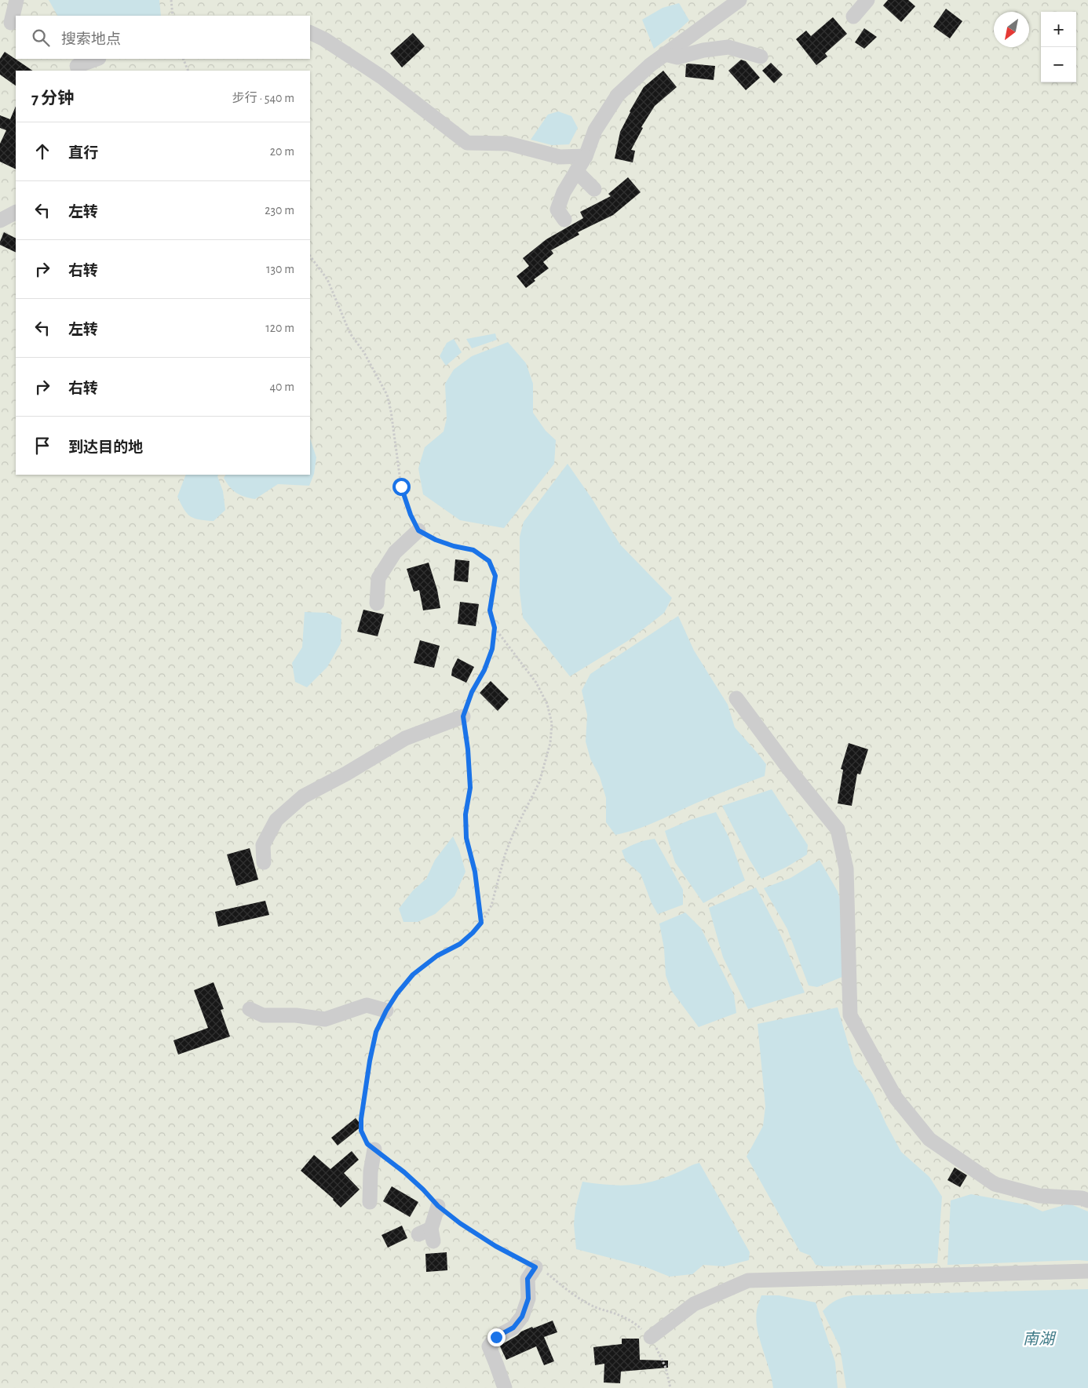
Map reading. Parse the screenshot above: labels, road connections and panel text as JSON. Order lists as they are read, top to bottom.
{
  "water": ["南湖"],
  "north": "bottom left",
  "page": {
    "map_buttons": ["+", "−"],
    "search": "搜索地点",
    "heading": ["7 分钟", "步行 · 540 m"],
    "list": [
      ["直行", "20 m"],
      ["左转", "230 m"],
      ["右转", "130 m"],
      ["左转", "120 m"],
      ["右转", "40 m"],
      "到达目的地"
    ]
  }
}
